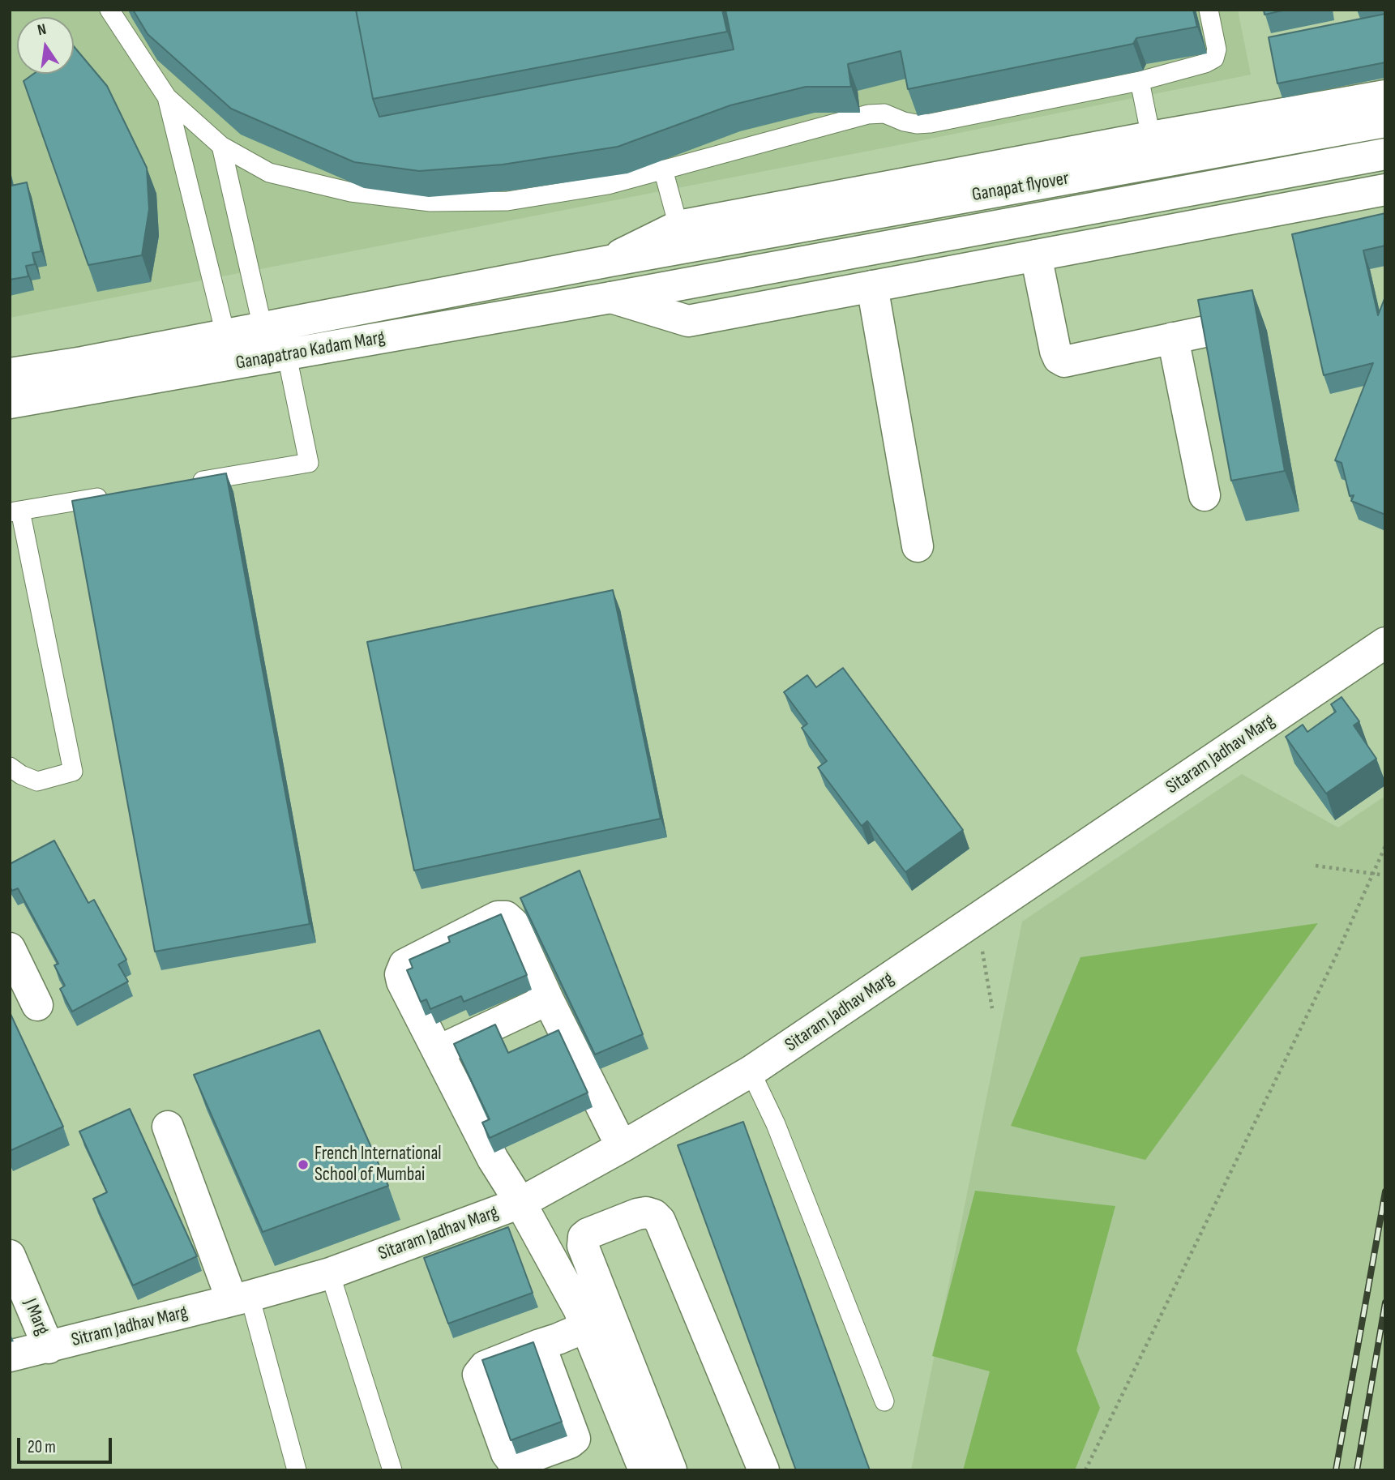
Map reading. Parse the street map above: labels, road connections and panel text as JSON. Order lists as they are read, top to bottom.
{
  "streets": {
    "street": [
      "Ganapat flyover",
      "Ganapatrao Kadam Marg",
      "Sitaram Jadhav Marg",
      "J Marg",
      "Sitram Jadhav Marg"
    ]
  },
  "crossings": [
    ["Ganapat flyover", "Ganapatrao Kadam Marg"],
    ["Sitaram Jadhav Marg", "Sitram Jadhav Marg"],
    ["J Marg", "Sitram Jadhav Marg"]
  ],
  "places": ["French International School of Mumbai"],
  "scale_bar": "20 m",
  "north": "top"
}
